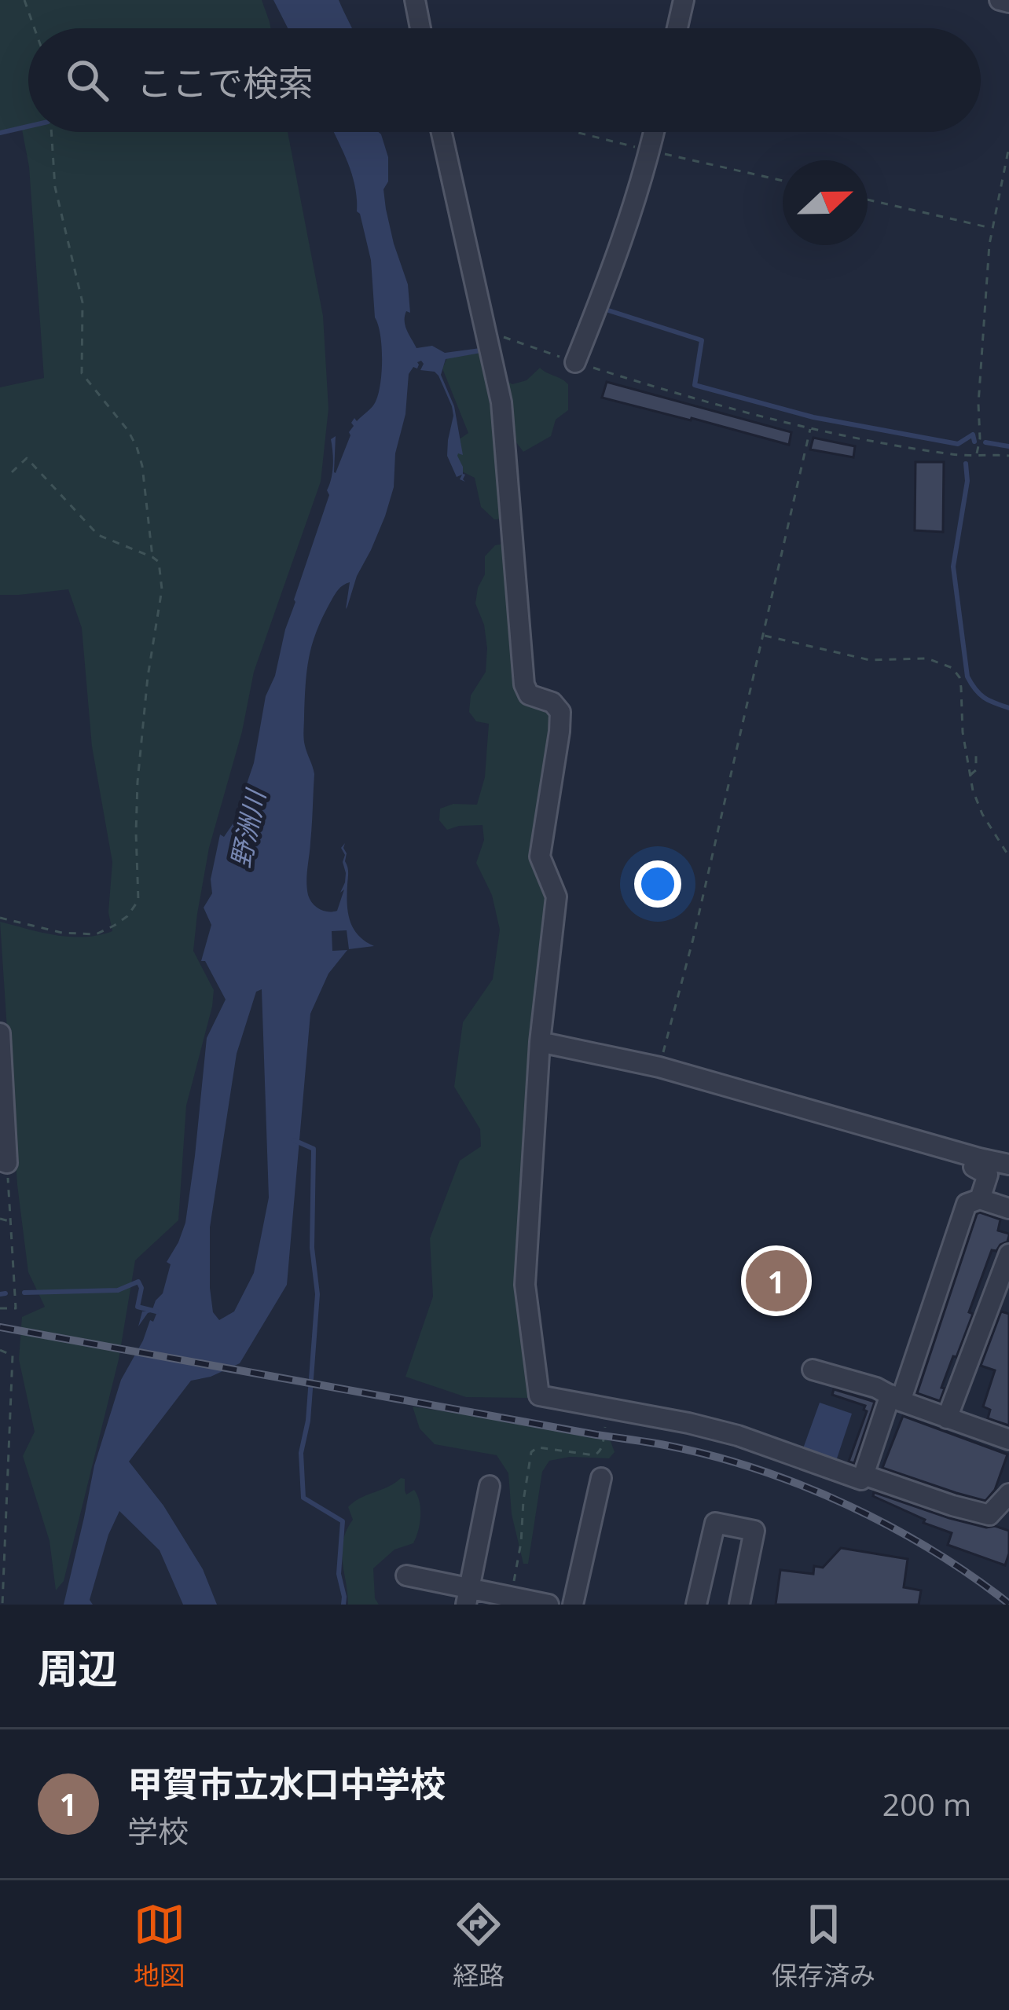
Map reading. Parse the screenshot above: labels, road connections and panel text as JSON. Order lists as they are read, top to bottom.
{
  "water": ["野洲川"],
  "north": "right",
  "page": {
    "search": "ここで検索",
    "pins": "1",
    "heading": "周辺",
    "list": [
      {
        "mark": "1",
        "name": "甲賀市立水口中学校",
        "note": "学校",
        "value": "200 m"
      }
    ],
    "nav": ["地図", "経路", "保存済み"]
  }
}
